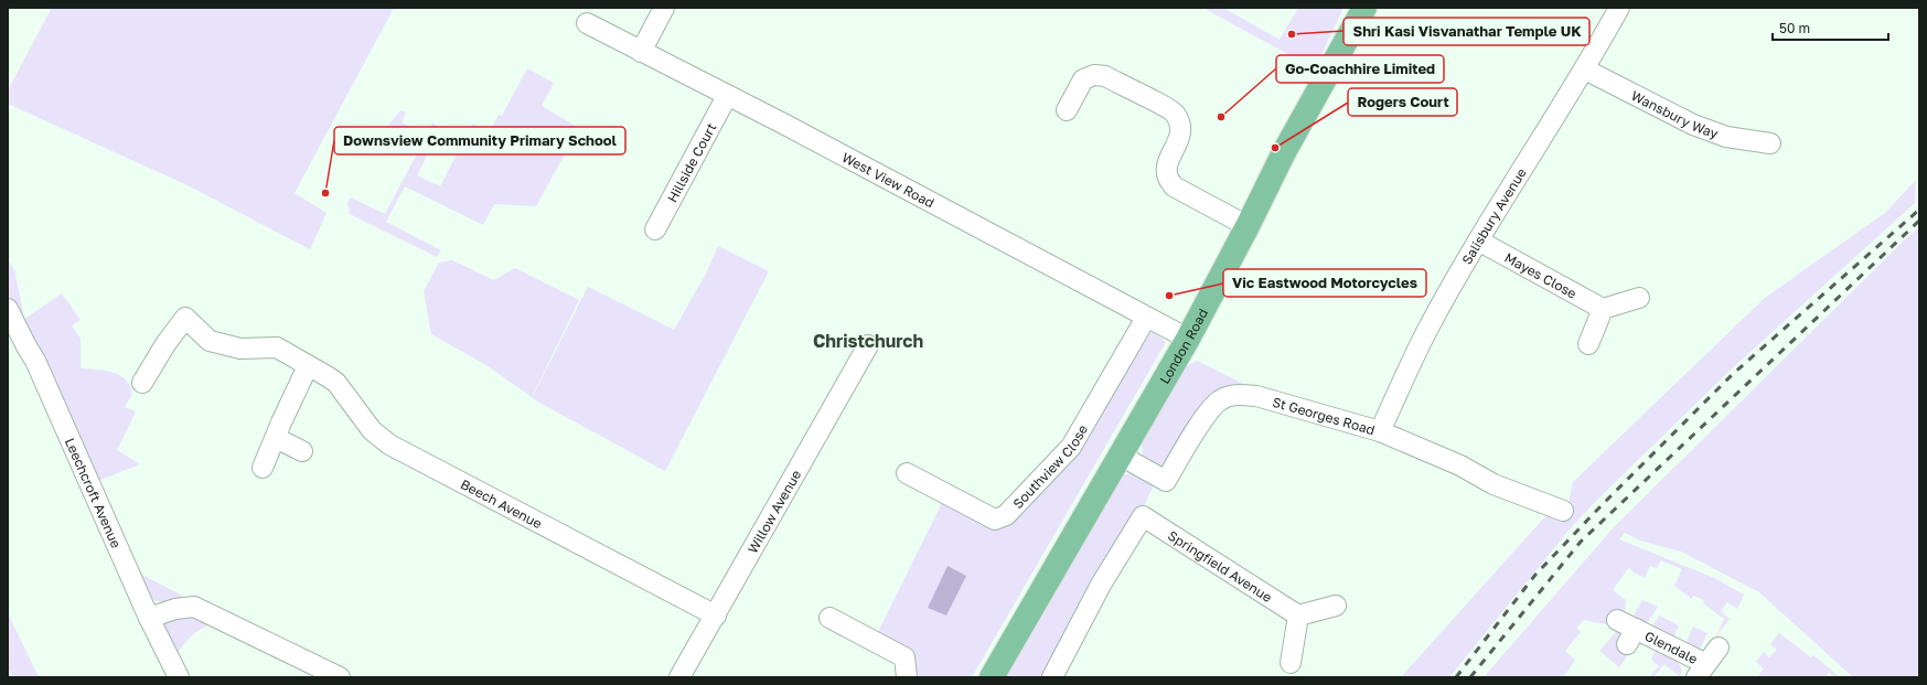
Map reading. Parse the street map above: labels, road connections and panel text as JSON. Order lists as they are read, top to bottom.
{
  "streets": {
    "main road": ["London Road"],
    "street": [
      "Wansbury Way",
      "Hillside Court",
      "West View Road",
      "Salisbury Avenue",
      "Mayes Close",
      "St Georges Road",
      "Southview Close",
      "Leechcroft Avenue",
      "Beech Avenue",
      "Willow Avenue",
      "Springfield Avenue",
      "Glendale"
    ]
  },
  "crossings": [
    ["Wansbury Way", "Salisbury Avenue"],
    ["Hillside Court", "West View Road"],
    ["West View Road", "London Road"],
    ["West View Road", "Southview Close"],
    ["Salisbury Avenue", "Mayes Close"],
    ["Salisbury Avenue", "St Georges Road"],
    ["London Road", "St Georges Road"],
    ["Beech Avenue", "Willow Avenue"]
  ],
  "districts": ["Christchurch"],
  "places": [
    "Shri Kasi Visvanathar Temple UK",
    "Go-Coachhire Limited",
    "Rogers Court",
    "Downsview Community Primary School",
    "Vic Eastwood Motorcycles"
  ],
  "scale_bar": "50 m"
}
